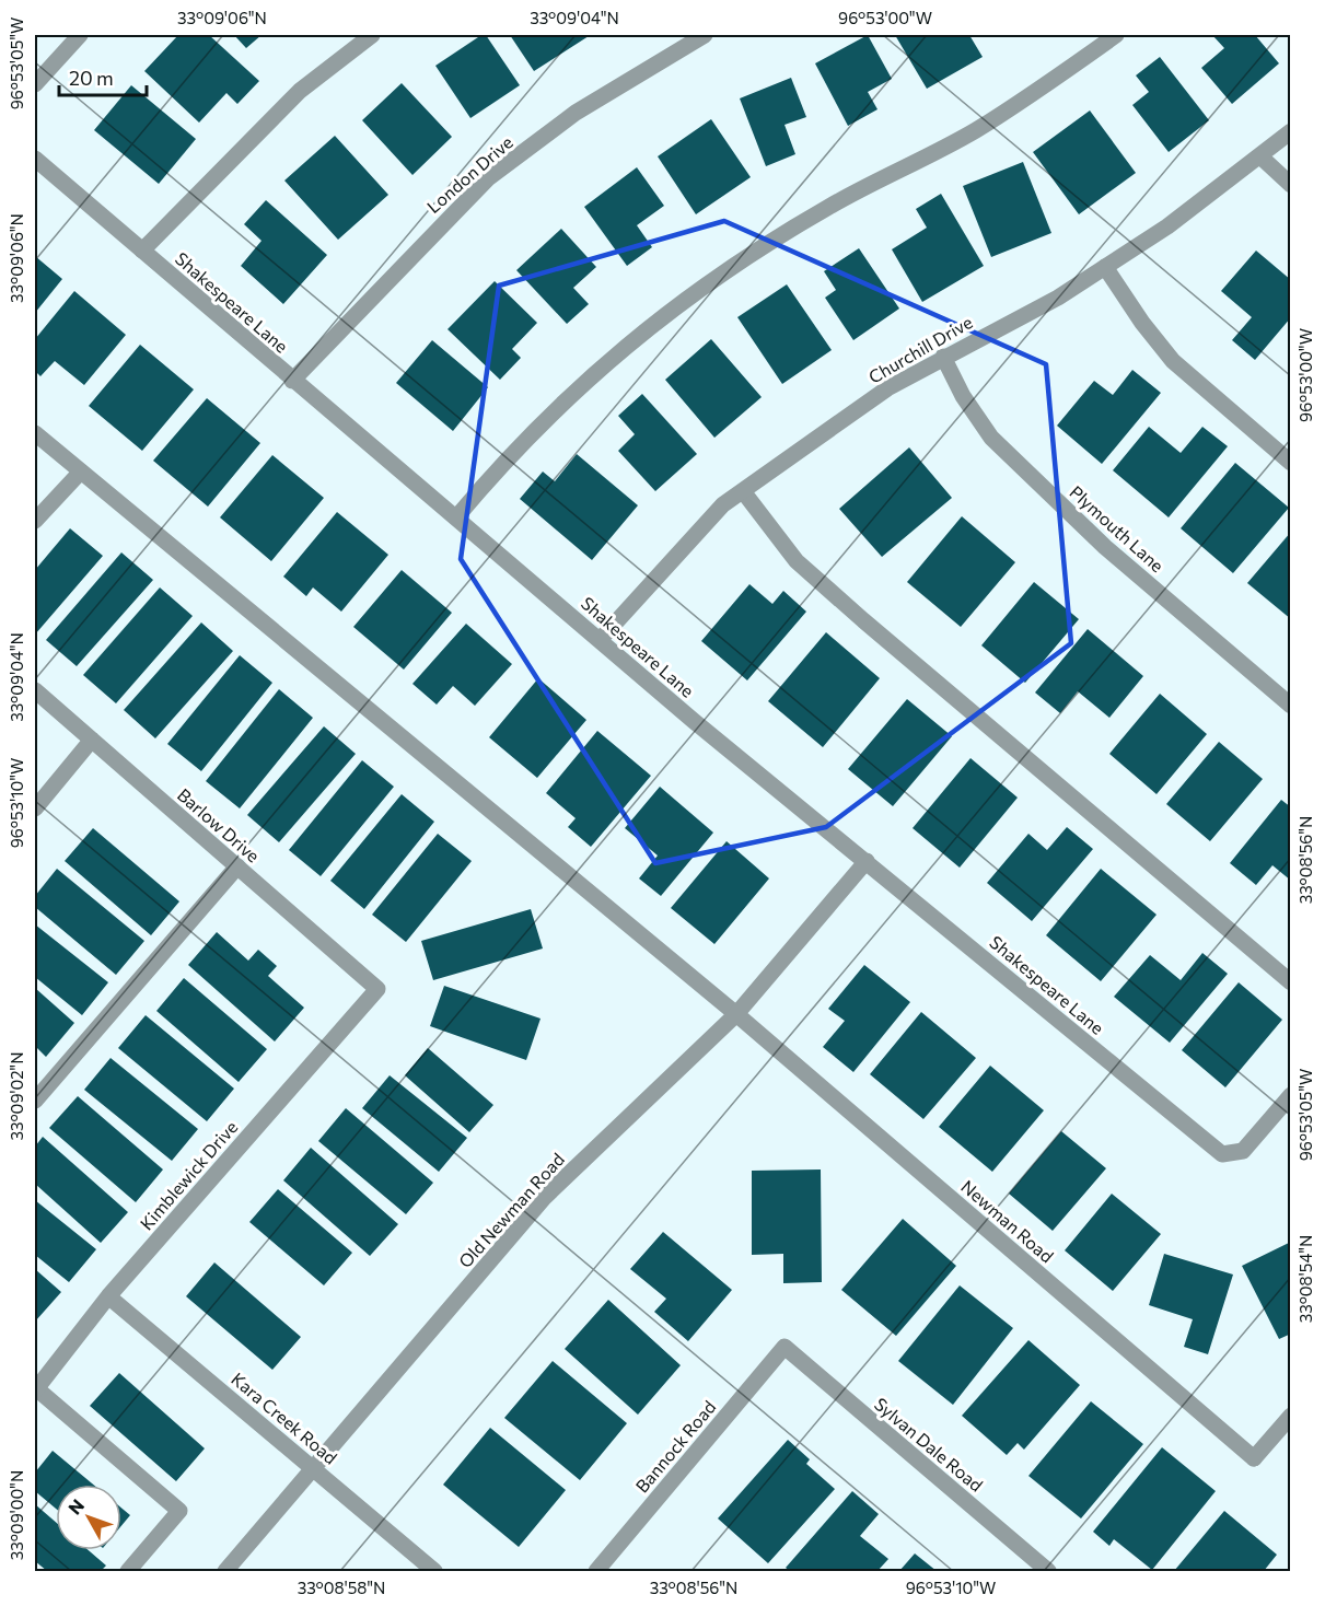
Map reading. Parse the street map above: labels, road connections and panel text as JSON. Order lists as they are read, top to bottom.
{
  "streets": {
    "street": [
      "London Drive",
      "Shakespeare Lane",
      "Churchill Drive",
      "Plymouth Lane",
      "Barlow Drive",
      "Kimblewick Drive",
      "Old Newman Road",
      "Newman Road",
      "Kara Creek Road",
      "Sylvan Dale Road",
      "Bannock Road"
    ]
  },
  "crossings": [
    ["London Drive", "Shakespeare Lane"],
    ["Shakespeare Lane", "Churchill Drive"],
    ["Shakespeare Lane", "Old Newman Road"],
    ["Churchill Drive", "Plymouth Lane"],
    ["Barlow Drive", "Kimblewick Drive"],
    ["Kimblewick Drive", "Kara Creek Road"],
    ["Old Newman Road", "Newman Road"],
    ["Old Newman Road", "Kara Creek Road"],
    ["Sylvan Dale Road", "Bannock Road"]
  ],
  "scale_bar": "20 m",
  "north": "top left",
  "coordinates": [
    "33°09'06\"N",
    "33°09'04\"N",
    "96°53'00\"W",
    "96°53'05\"W",
    "96°53'10\"W",
    "33°08'56\"N",
    "33°09'02\"N",
    "33°08'54\"N",
    "33°09'00\"N",
    "33°08'58\"N"
  ]
}
